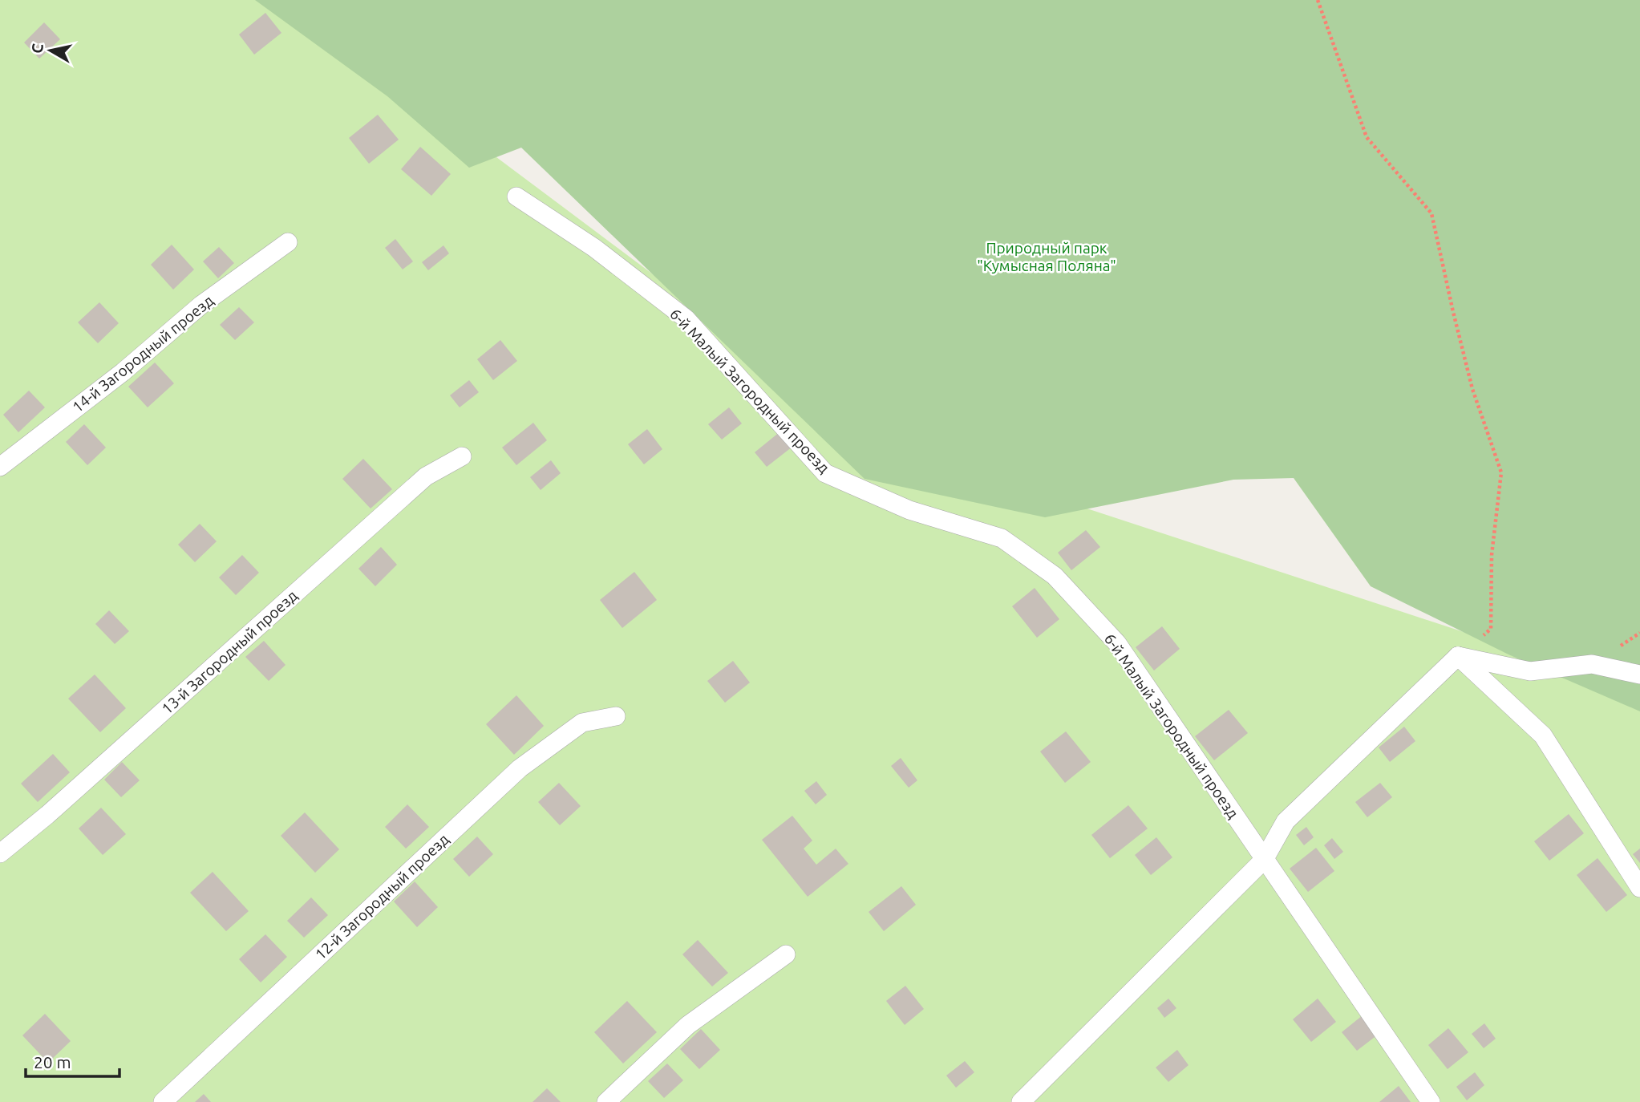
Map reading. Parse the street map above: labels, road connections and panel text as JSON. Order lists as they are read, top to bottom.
{
  "streets": {
    "lane": [
      "14-й Загородный проезд",
      "6-й Малый Загородный проезд",
      "13-й Загородный проезд",
      "12-й Загородный проезд"
    ]
  },
  "parks": ["Природный парк \"Кумысная Поляна\""],
  "scale_bar": "20 m",
  "north": "left"
}
